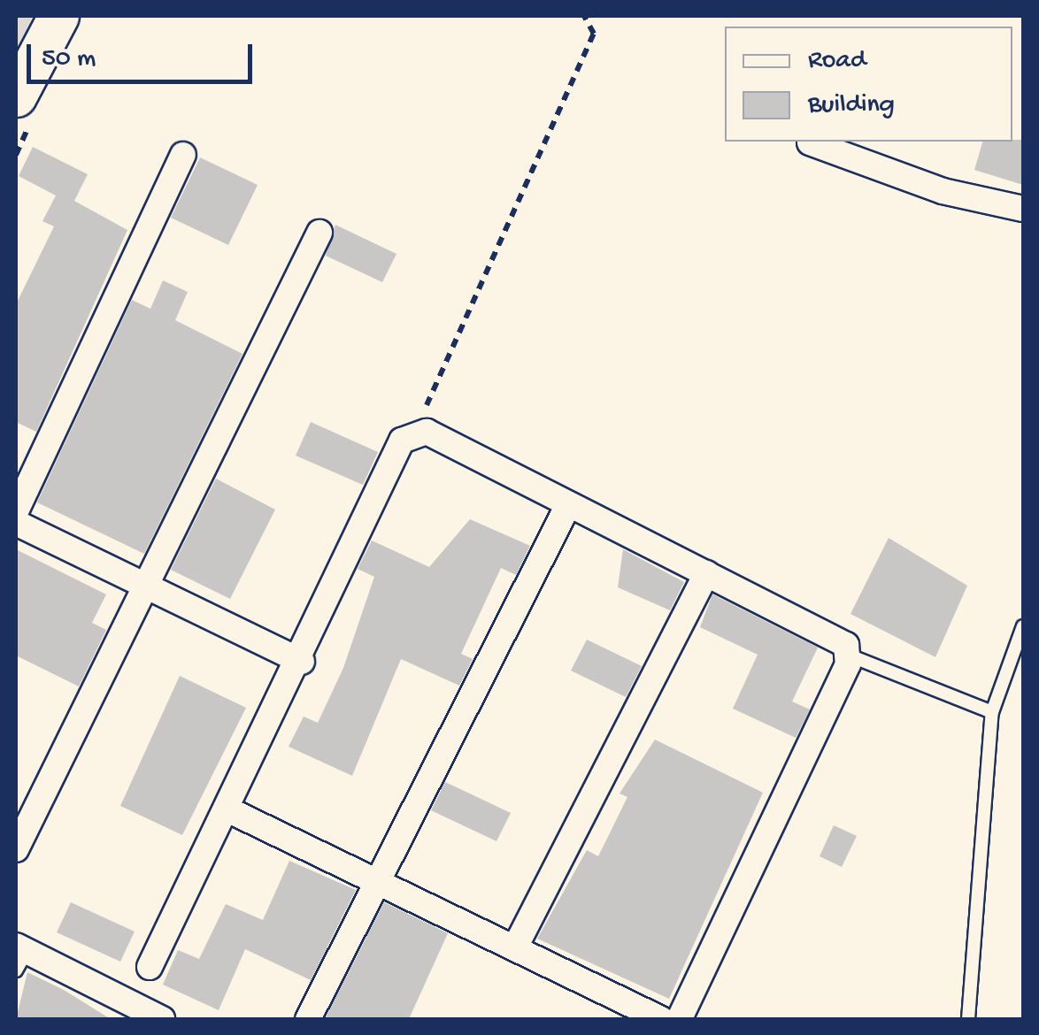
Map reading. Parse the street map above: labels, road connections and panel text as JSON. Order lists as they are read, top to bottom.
{
  "legend": ["Road", "Building"],
  "scale_bar": "50 m"
}
